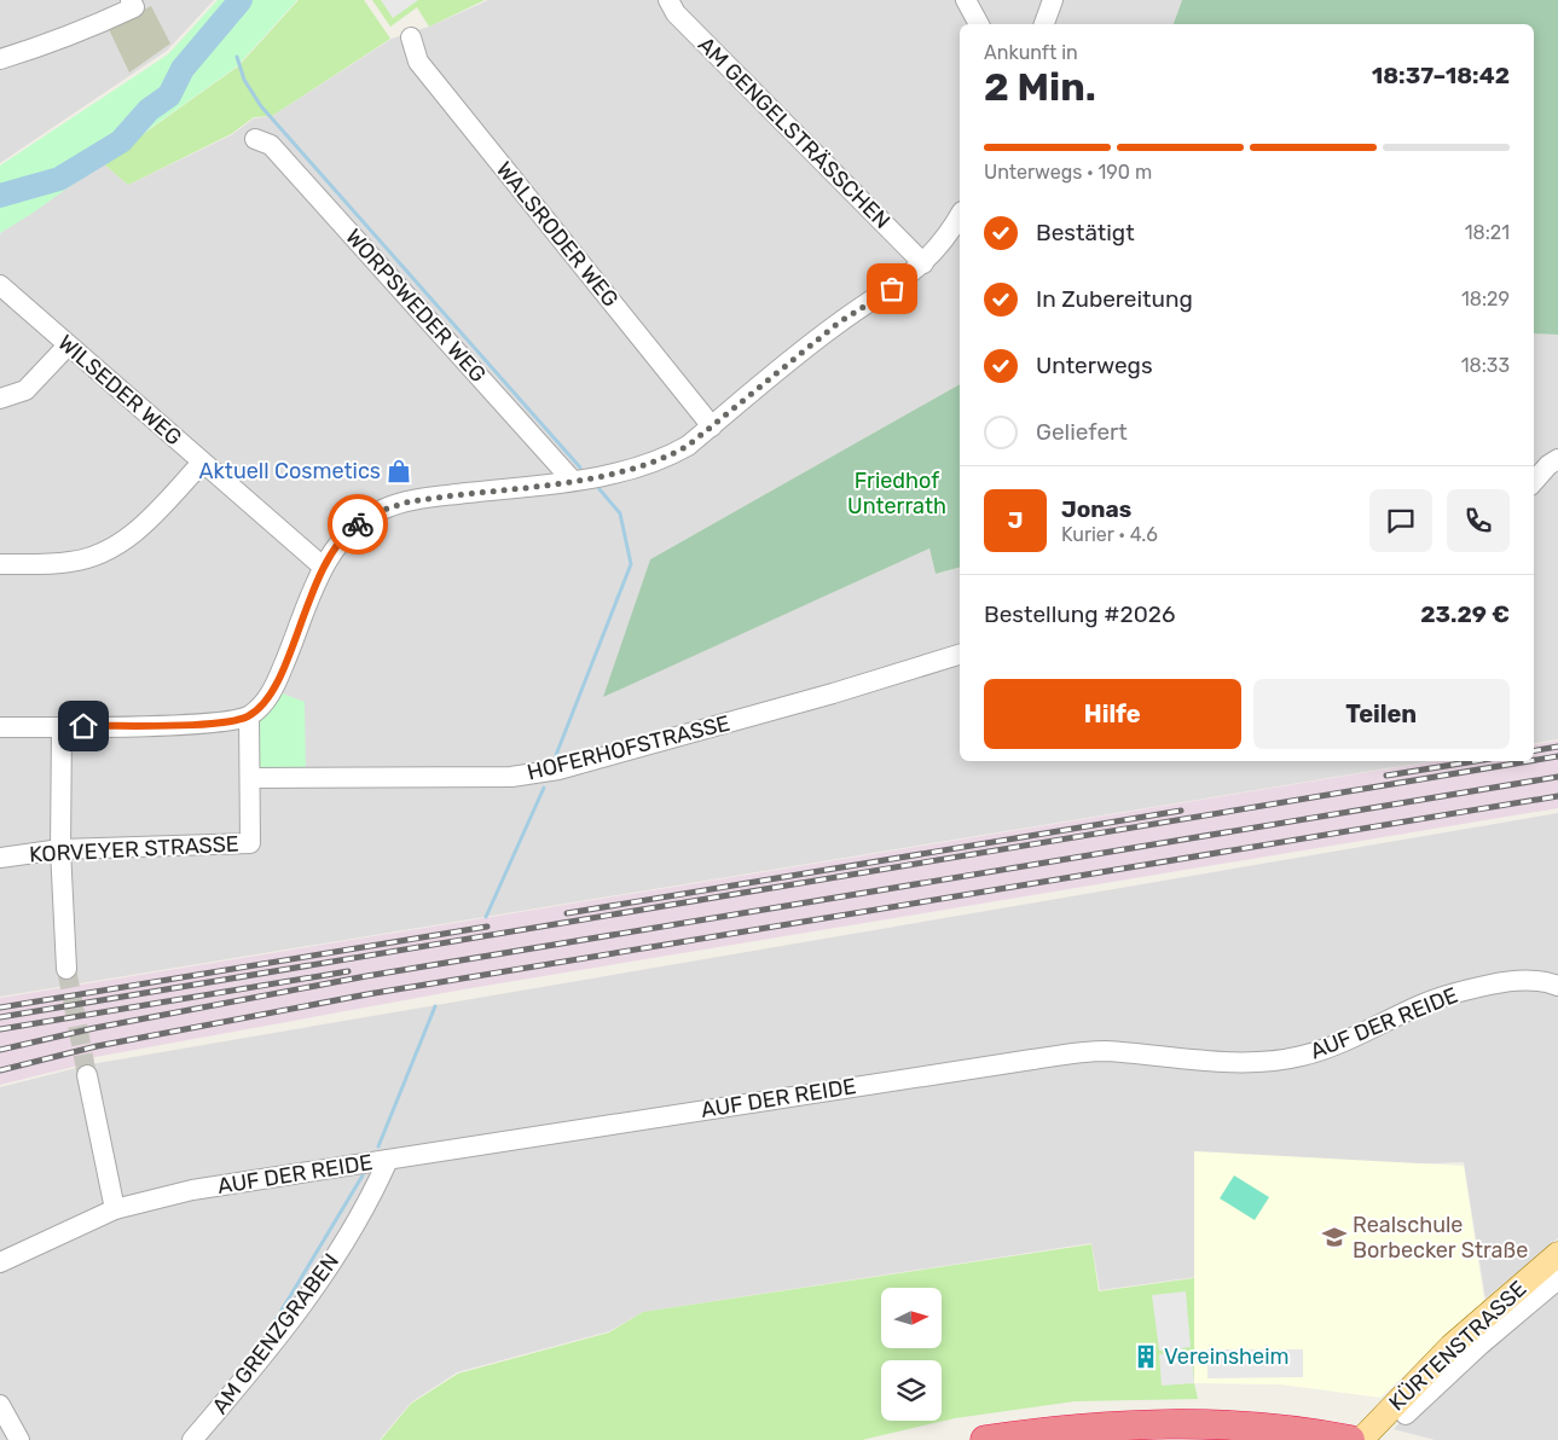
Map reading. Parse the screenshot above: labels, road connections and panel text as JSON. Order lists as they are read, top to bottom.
{
  "streets": {
    "main road": ["KÜRTENSTRASSE"],
    "street": [
      "AM GENGELSTRÄSSCHEN",
      "WALSRODER WEG",
      "WORPSWEDER WEG",
      "WILSEDER WEG",
      "HOFERHOFSTRASSE",
      "KORVEYER STRASSE",
      "AUF DER REIDE",
      "AM GRENZGRABEN"
    ]
  },
  "crossings": [
    ["HOFERHOFSTRASSE", "KORVEYER STRASSE"],
    ["AUF DER REIDE", "AM GRENZGRABEN"]
  ],
  "parks": ["Friedhof Unterrath"],
  "places": {
    "shop": ["Aktuell Cosmetics"],
    "school or university": ["Realschule Borbecker Straße"],
    "building": ["Vereinsheim"]
  },
  "north": "right",
  "page": {
    "heading": ["2 Min.", "Ankunft in", "18:37–18:42"],
    "panel": [
      "Jonas",
      "Kurier · 4.6",
      "Bestellung #2026",
      "23.29 €"
    ],
    "bar": "Unterwegs · 190 m",
    "list": [
      ["Bestätigt", "18:21"],
      ["In Zubereitung", "18:29"],
      ["Unterwegs", "18:33"],
      "Geliefert"
    ],
    "round": "J",
    "buttons": ["Hilfe", "Teilen"]
  }
}
